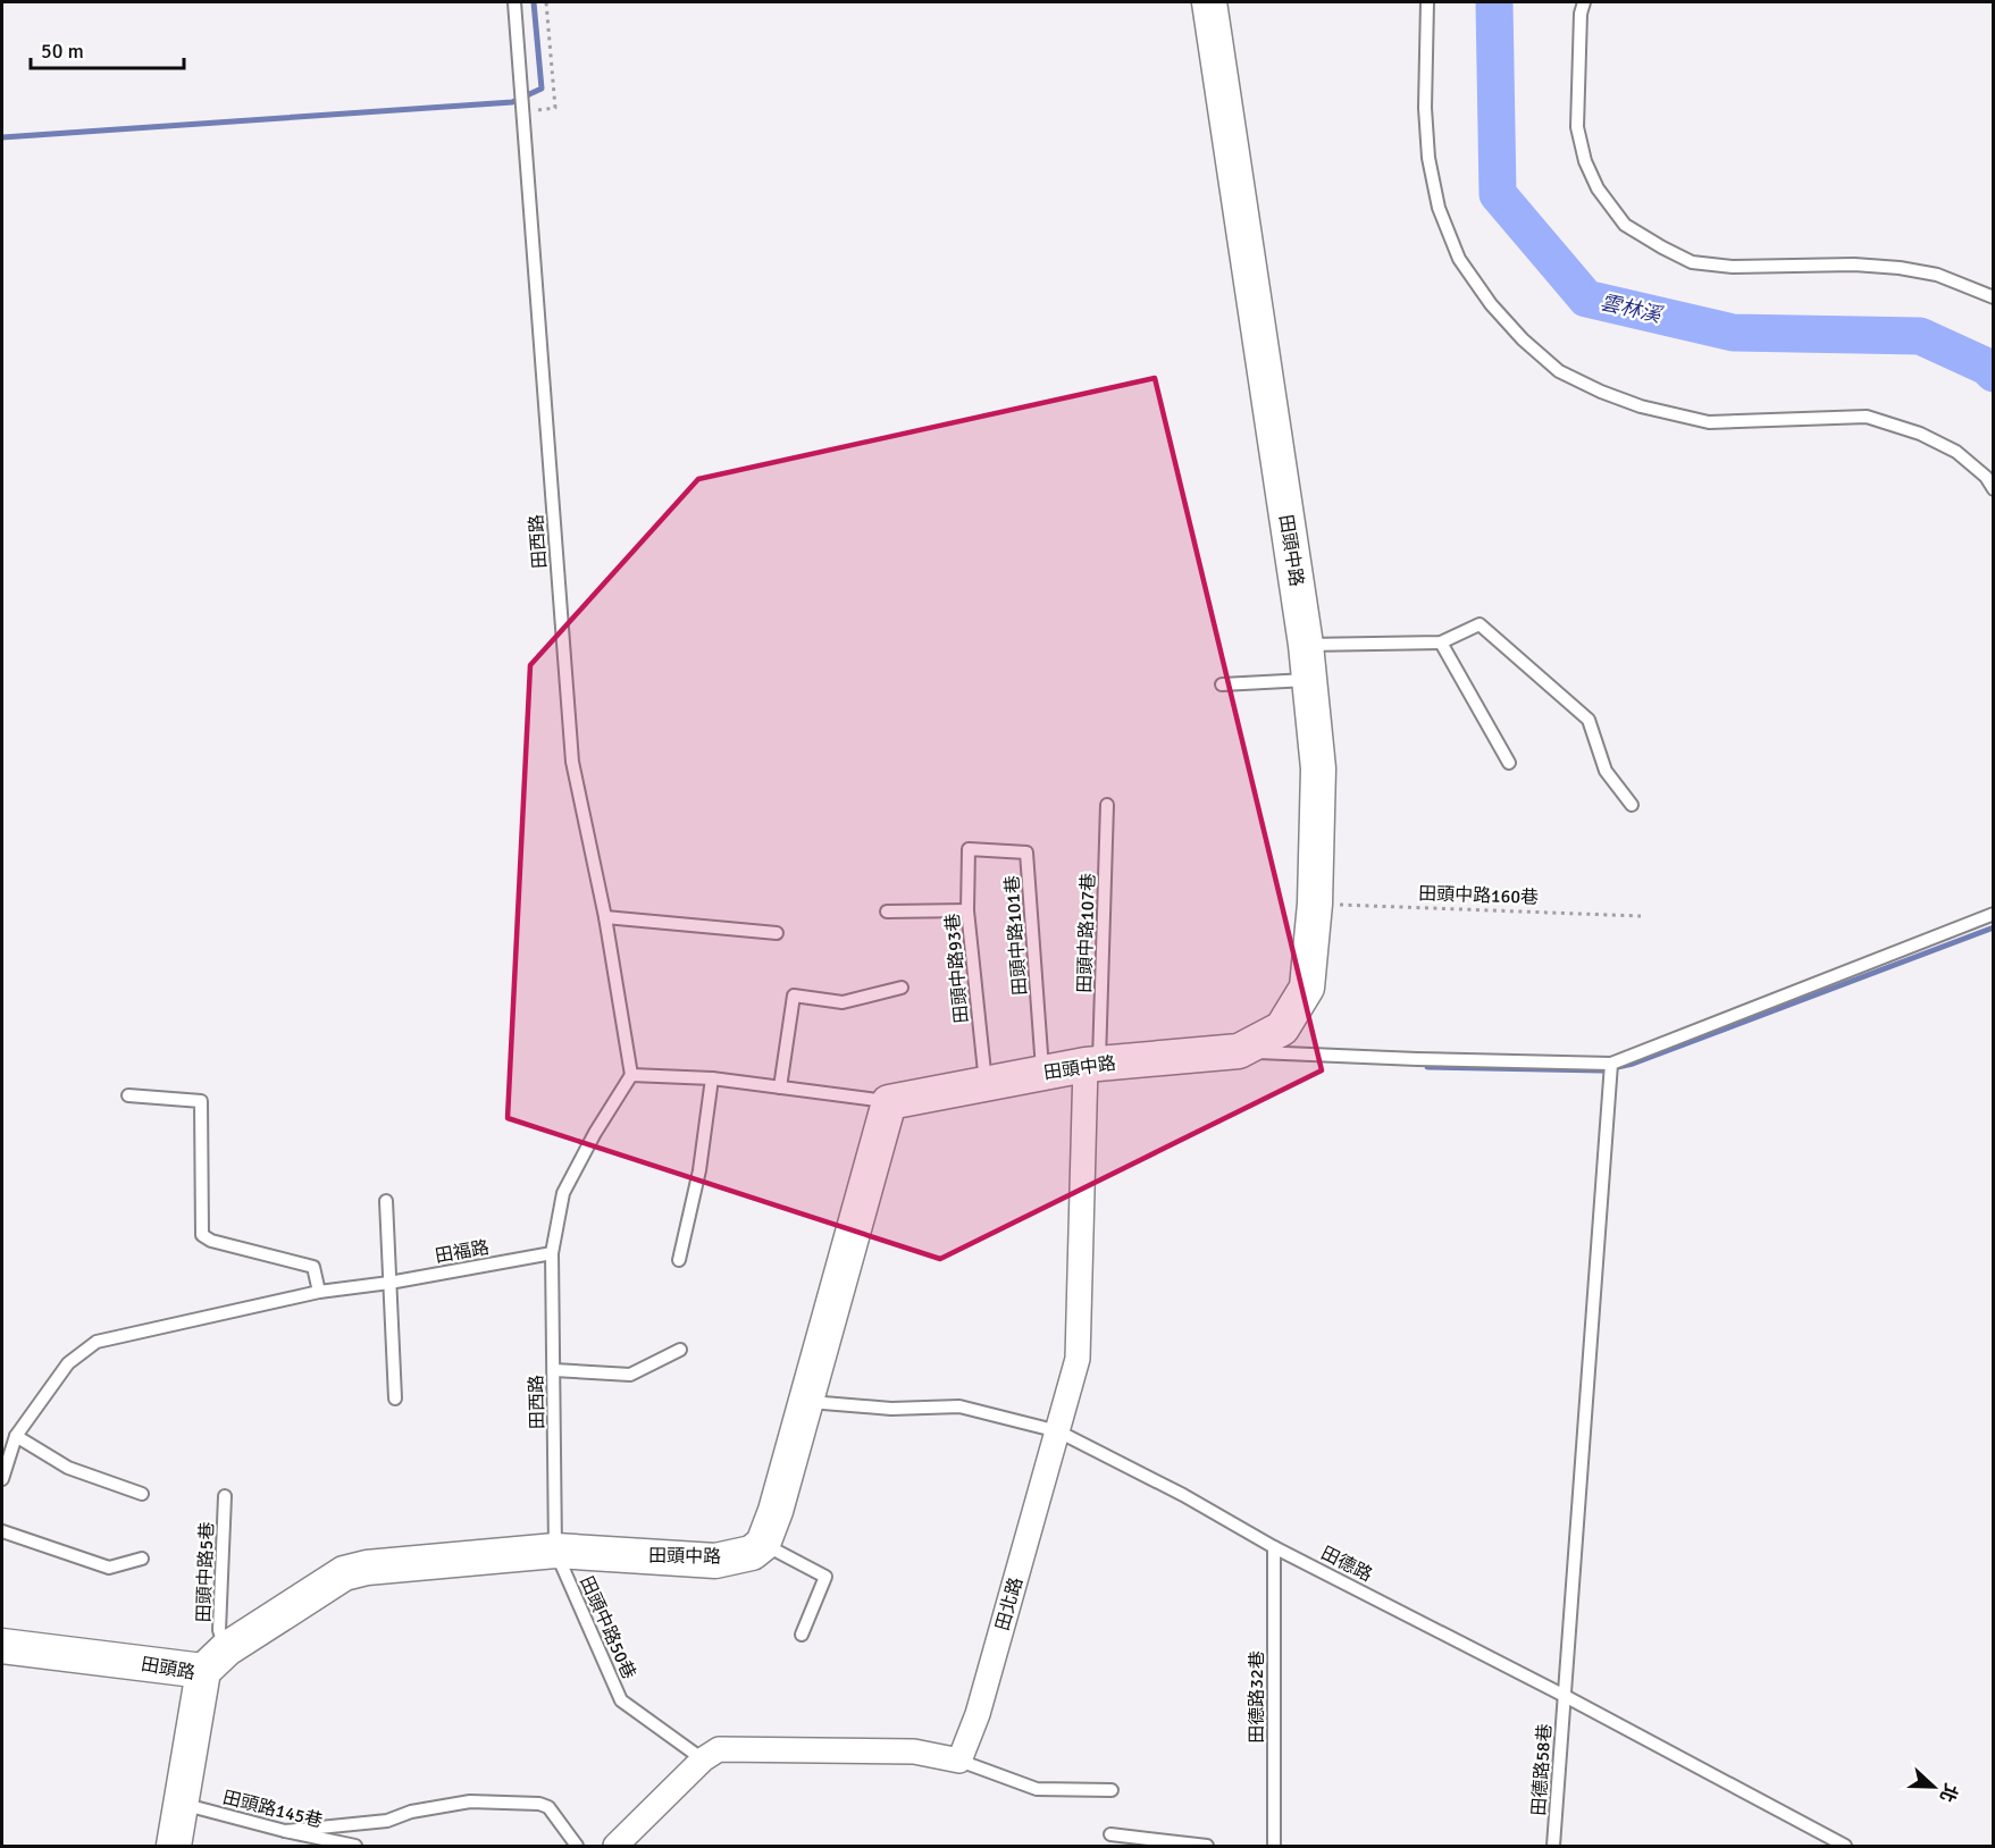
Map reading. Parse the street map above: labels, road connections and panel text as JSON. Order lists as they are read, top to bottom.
{
  "streets": {
    "street": ["田頭中路", "田北路", "田頭路"],
    "lane": [
      "田西路",
      "田頭中路107巷",
      "田頭中路101巷",
      "田頭中路93巷",
      "田福路",
      "田德路",
      "田頭中路5巷",
      "田頭中路50巷",
      "田德路32巷",
      "田德路58巷",
      "田頭路145巷"
    ],
    "path": ["田頭中路160巷"]
  },
  "crossings": [
    ["田西路", "田頭中路"],
    ["田西路", "田福路"],
    ["田西路", "田頭中路50巷"],
    ["田頭中路", "田頭中路160巷"],
    ["田頭中路", "田頭中路107巷"],
    ["田頭中路", "田頭中路101巷"],
    ["田頭中路", "田頭中路93巷"],
    ["田頭中路", "田頭中路5巷"],
    ["田頭中路", "田北路"],
    ["田頭中路", "田頭中路50巷"],
    ["田頭中路", "田頭路"],
    ["田頭中路107巷", "田北路"],
    ["田頭中路101巷", "田頭中路93巷"],
    ["田德路", "田北路"],
    ["田德路", "田德路32巷"],
    ["田德路", "田德路58巷"],
    ["田頭中路5巷", "田頭路"],
    ["田頭路", "田頭路145巷"]
  ],
  "water": ["雲林溪"],
  "scale_bar": "50 m",
  "north": "right"
}
